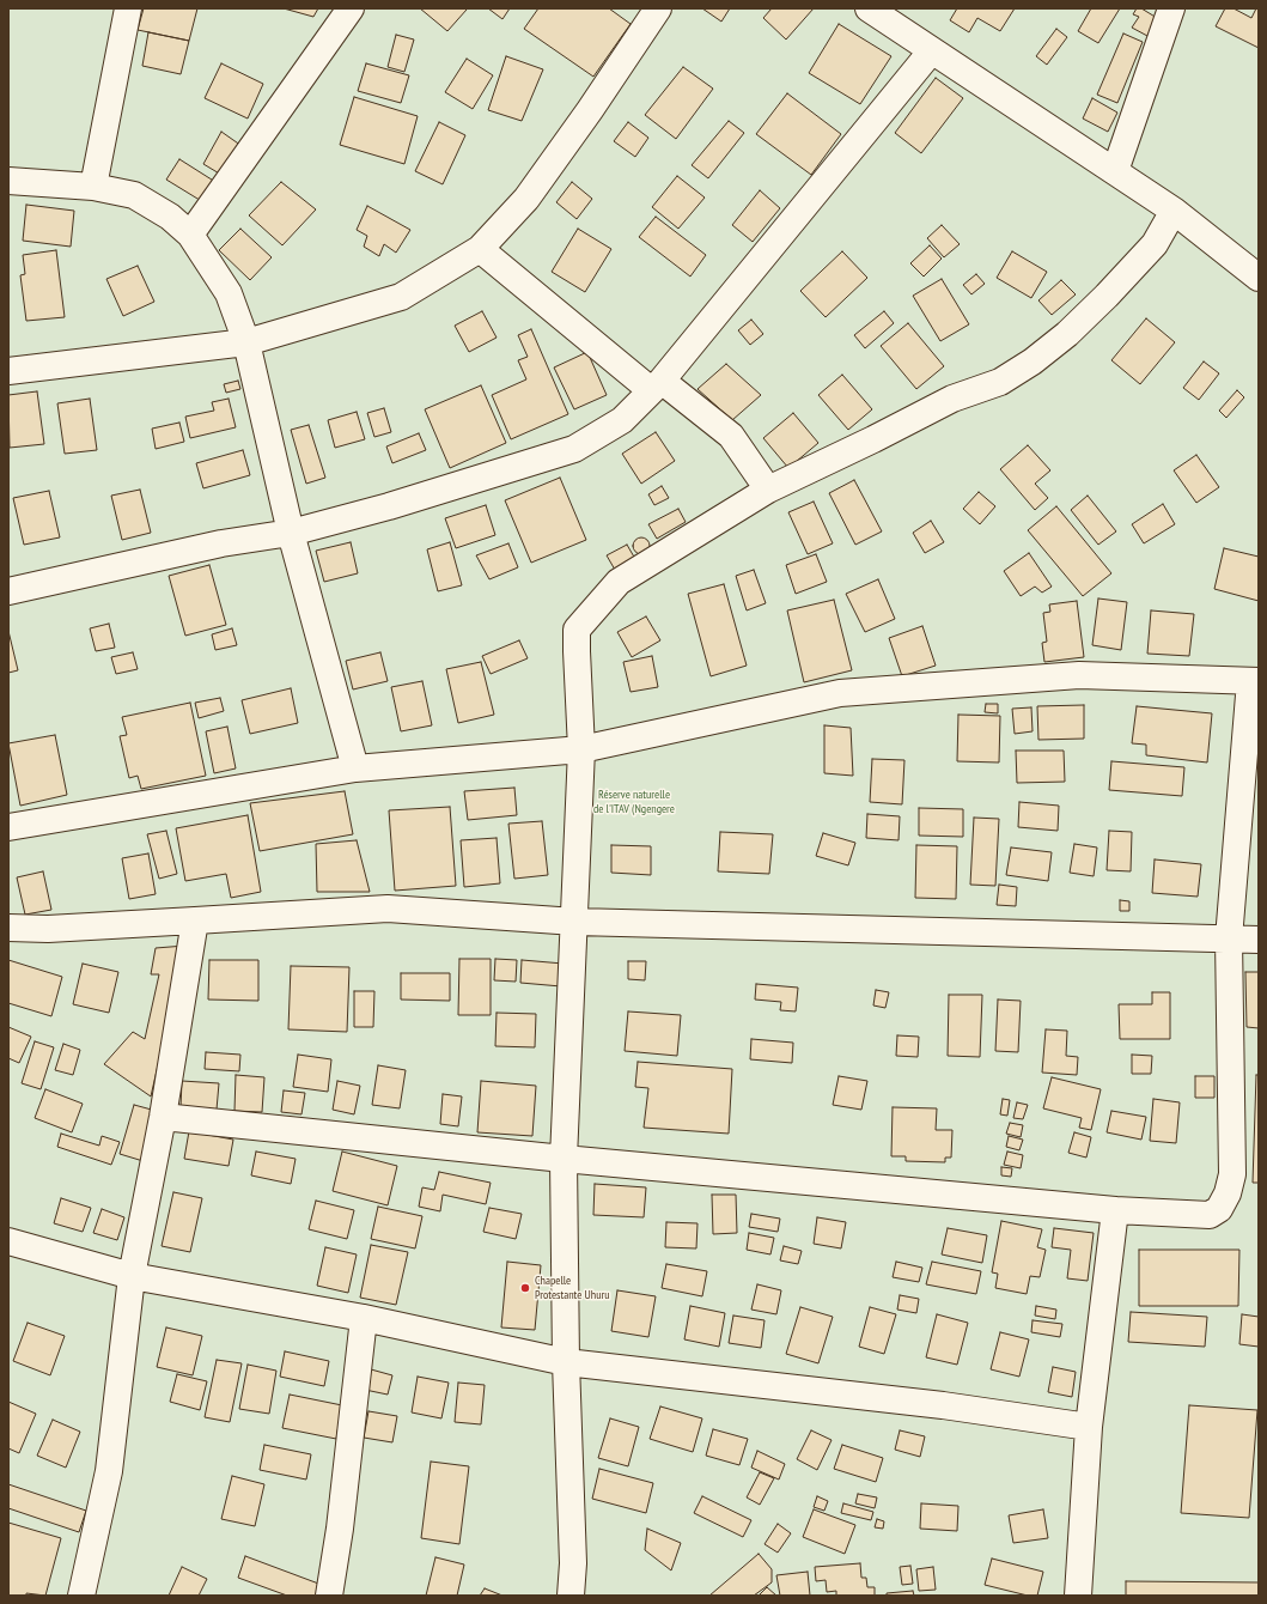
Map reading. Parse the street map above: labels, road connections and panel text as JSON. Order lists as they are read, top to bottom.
{
  "parks": ["Réserve naturelle de l'ITAV (Ngengere"],
  "places": ["Chapelle Protestante Uhuru"]
}
